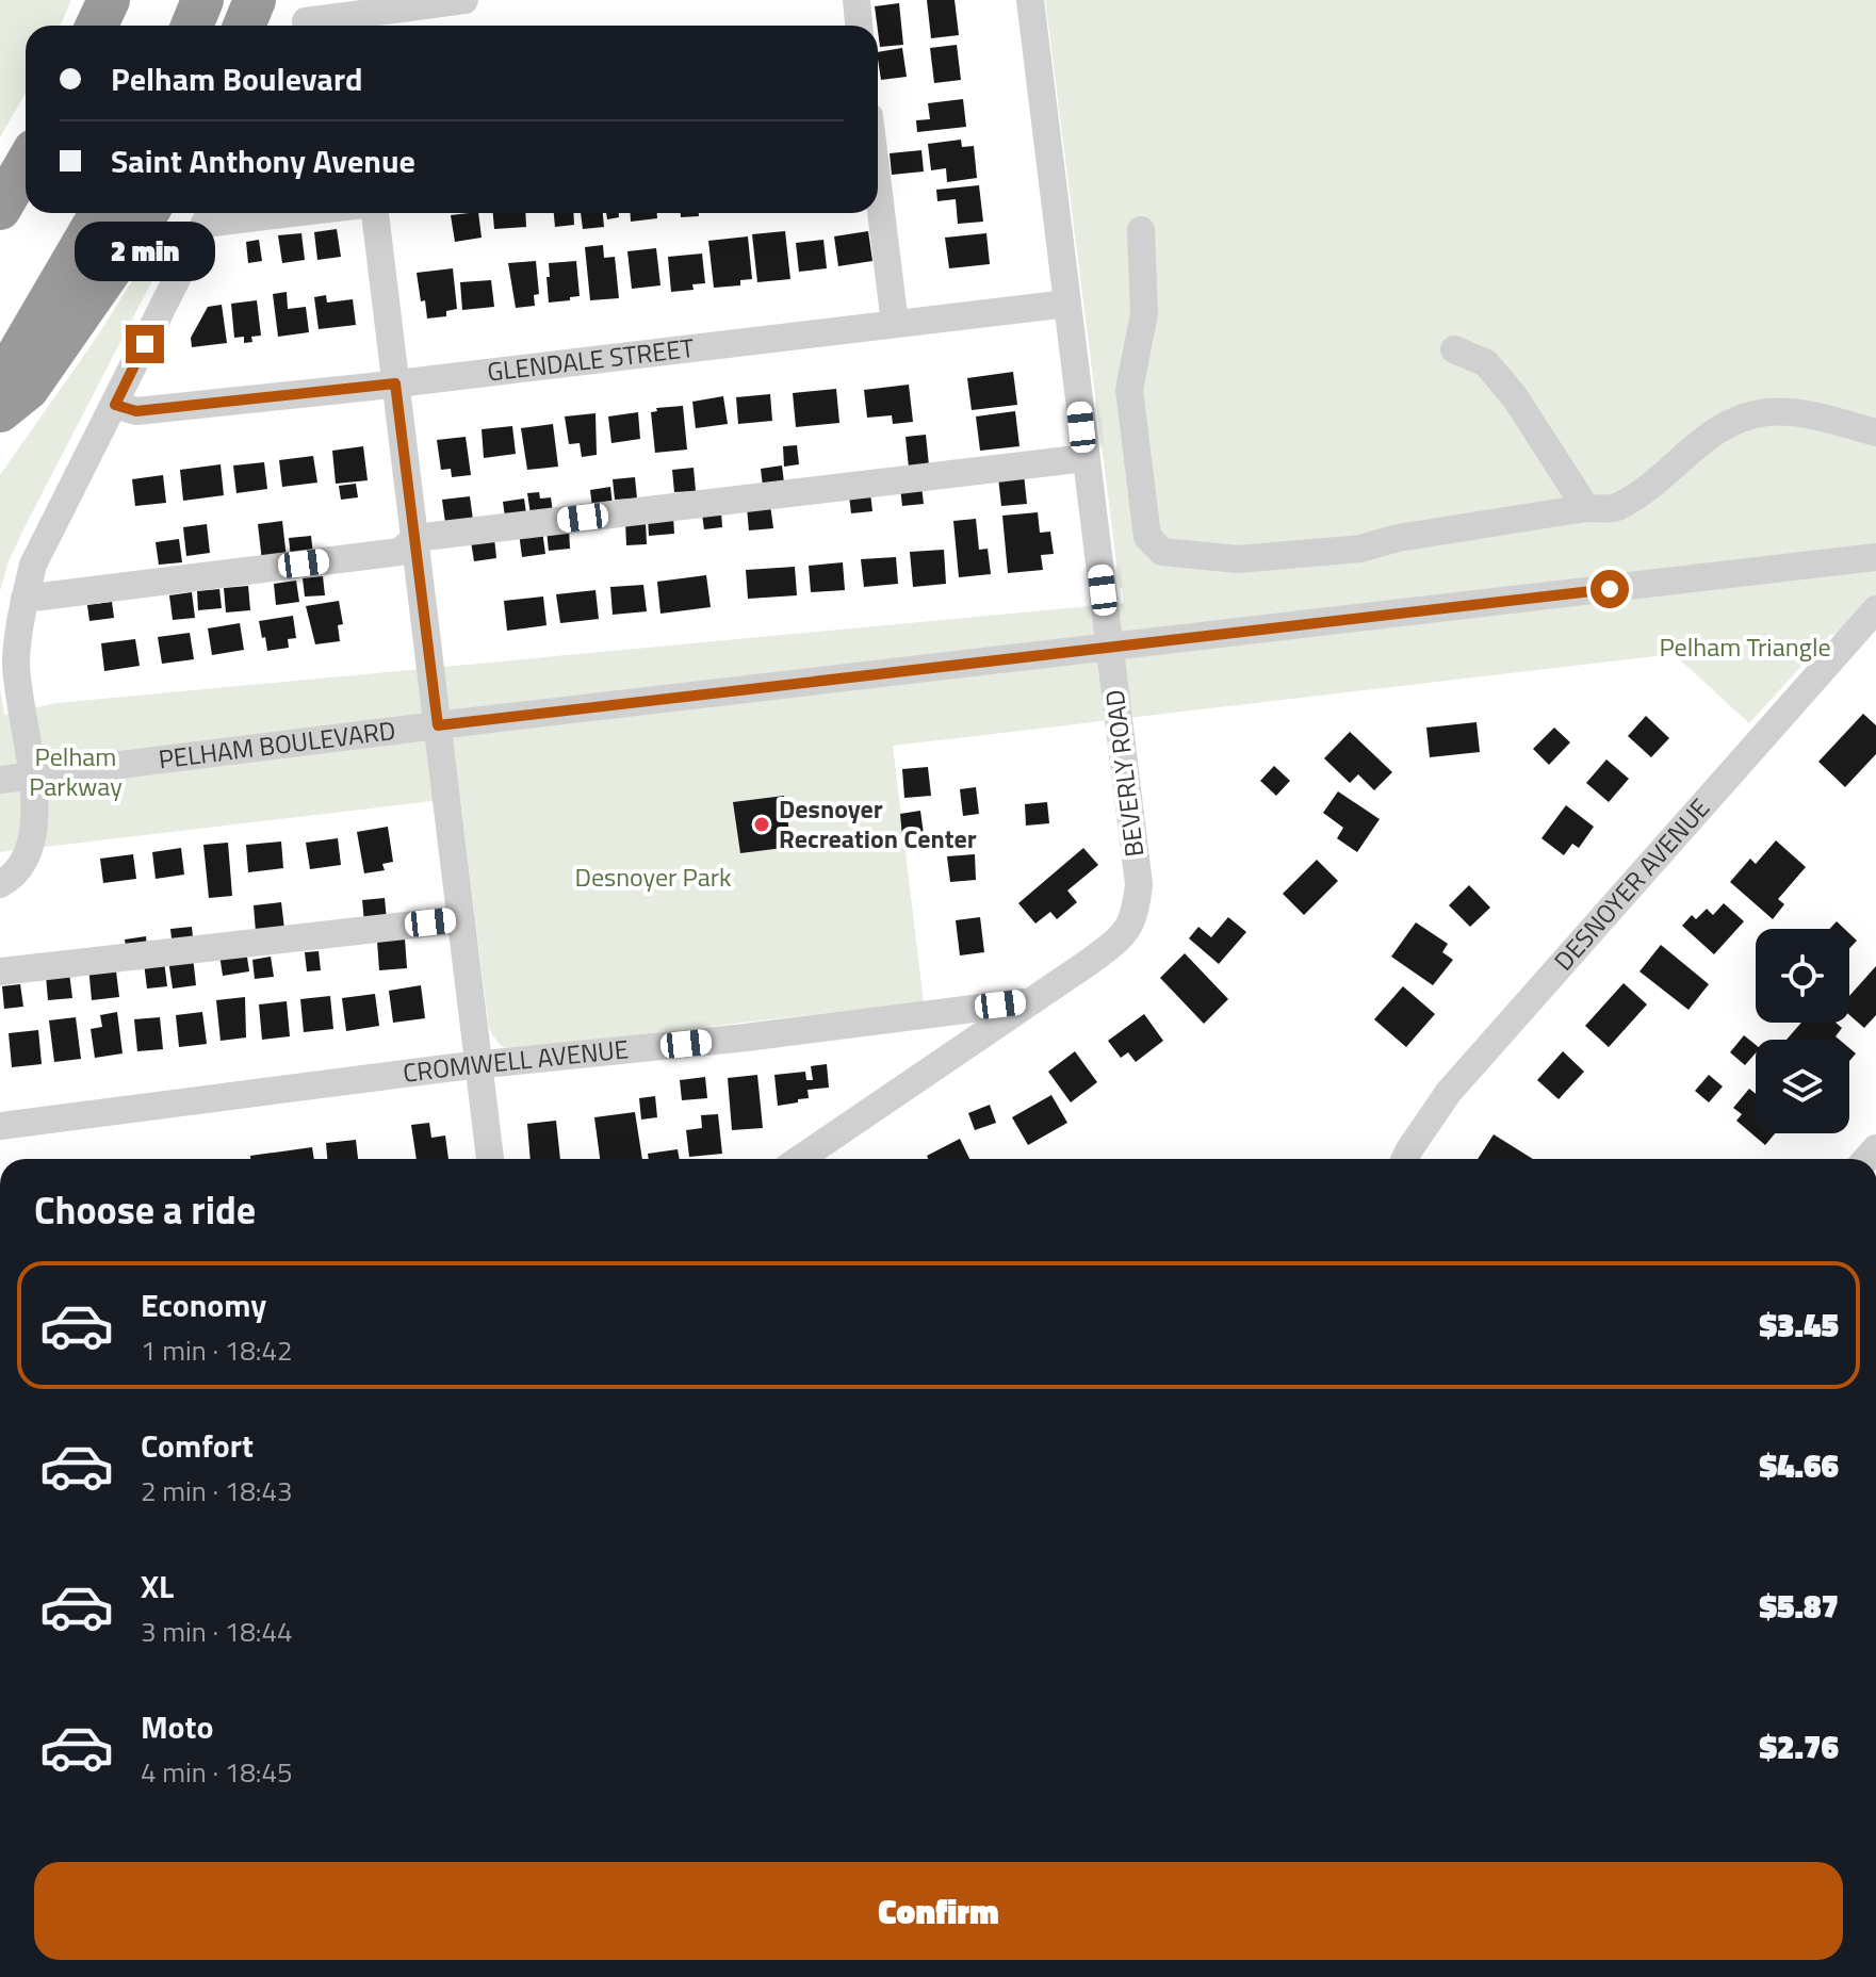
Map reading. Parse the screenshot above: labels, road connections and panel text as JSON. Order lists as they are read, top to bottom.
{
  "streets": {
    "street": [
      "GLENDALE STREET",
      "PELHAM BOULEVARD",
      "BEVERLY ROAD",
      "DESNOYER AVENUE",
      "CROMWELL AVENUE"
    ]
  },
  "crossings": [
    ["GLENDALE STREET", "BEVERLY ROAD"],
    ["PELHAM BOULEVARD", "BEVERLY ROAD"],
    ["BEVERLY ROAD", "CROMWELL AVENUE"]
  ],
  "parks": ["Pelham Triangle", "Pelham Parkway", "Desnoyer Park"],
  "places": ["Desnoyer Recreation Center"],
  "page": {
    "banner": ["Pelham Boulevard", "Saint Anthony Avenue"],
    "bubble": "2 min",
    "heading": "Choose a ride",
    "list": [
      {
        "name": "Economy",
        "note": "1 min · 18:42",
        "value": "$3.45"
      },
      {
        "name": "Comfort",
        "note": "2 min · 18:43",
        "value": "$4.66"
      },
      {
        "name": "XL",
        "note": "3 min · 18:44",
        "value": "$5.87"
      },
      {
        "name": "Moto",
        "note": "4 min · 18:45",
        "value": "$2.76"
      }
    ],
    "buttons": "Confirm"
  }
}
